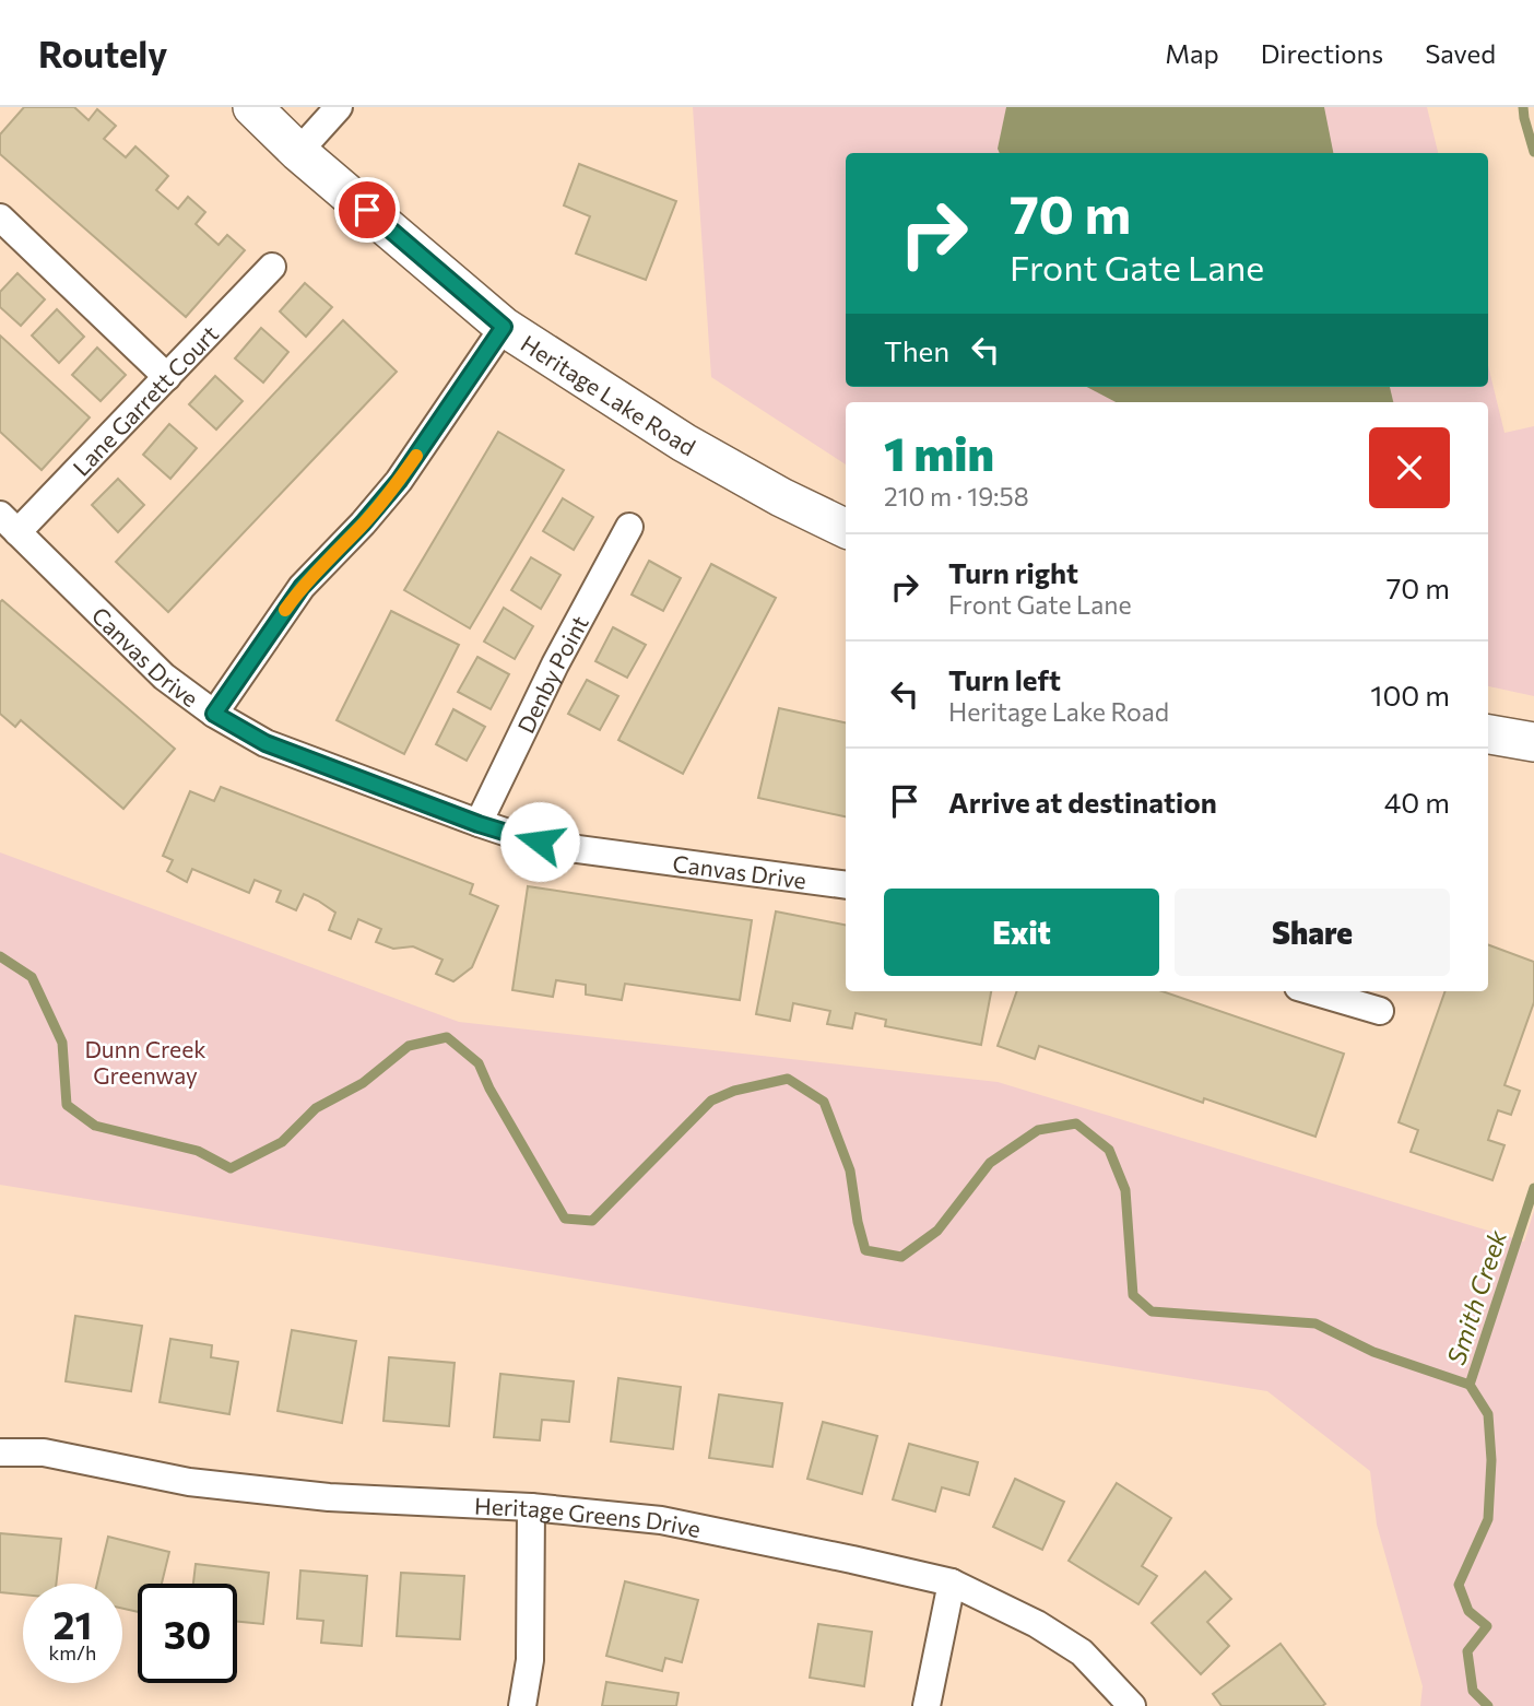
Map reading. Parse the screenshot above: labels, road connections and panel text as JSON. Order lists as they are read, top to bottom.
{
  "streets": {
    "main road": ["Heritage Lake Road"],
    "street": [
      "Lane Garrett Court",
      "Canvas Drive",
      "Denby Point",
      "Heritage Greens Drive"
    ]
  },
  "crossings": [
    ["Lane Garrett Court", "Canvas Drive"],
    ["Canvas Drive", "Denby Point"]
  ],
  "water": ["Smith Creek"],
  "parks": ["Dunn Creek Greenway"],
  "page": {
    "header": "Routely",
    "nav": ["Map", "Directions", "Saved"],
    "turn": ["70 m", "Front Gate Lane"],
    "then": "Then",
    "heading": ["1 min", "210 m · 19:58"],
    "list": [
      {
        "name": "Turn right",
        "note": "Front Gate Lane",
        "value": "70 m"
      },
      {
        "name": "Turn left",
        "note": "Heritage Lake Road",
        "value": "100 m"
      },
      {
        "name": "Arrive at destination",
        "value": "40 m"
      }
    ],
    "buttons": ["Exit", "Share"],
    "speed": "21 km/h",
    "limit": "30"
  }
}
